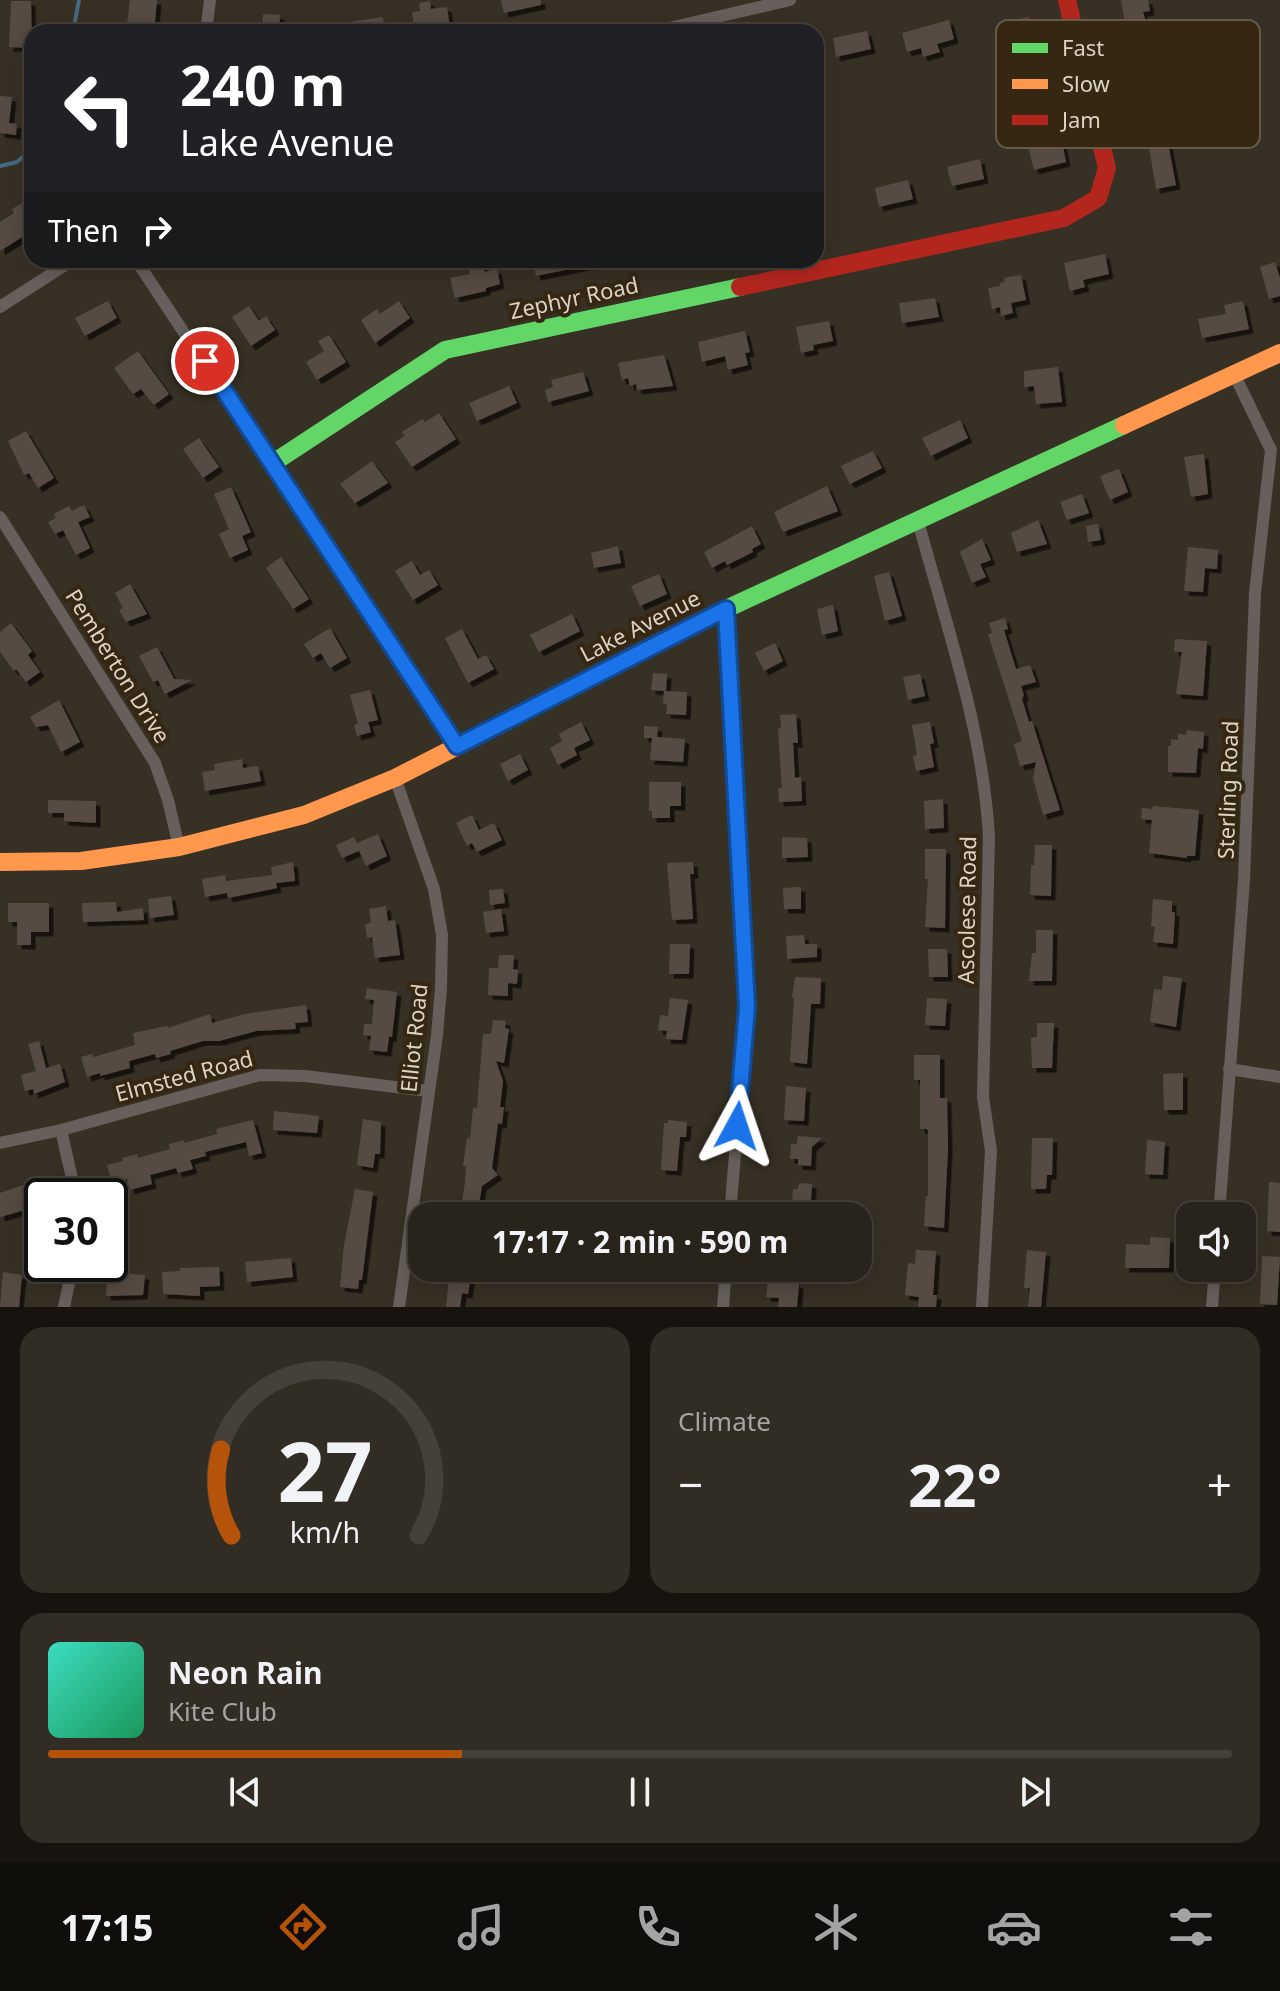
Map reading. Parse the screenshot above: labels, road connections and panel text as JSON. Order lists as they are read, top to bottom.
{
  "streets": {
    "street": [
      "Zephyr Road",
      "Lake Avenue",
      "Pemberton Drive",
      "Sterling Road",
      "Ascolese Road",
      "Elliot Road",
      "Elmsted Road"
    ]
  },
  "crossings": [
    ["Lake Avenue", "Pemberton Drive"],
    ["Lake Avenue", "Sterling Road"],
    ["Lake Avenue", "Ascolese Road"],
    ["Lake Avenue", "Elliot Road"],
    ["Elliot Road", "Elmsted Road"]
  ],
  "legend": ["Fast", "Slow", "Jam"],
  "page": {
    "turn": ["240 m", "Lake Avenue"],
    "then": "Then",
    "limit": "30",
    "trip": "17:17 · 2 min · 590 m",
    "tile": "Climate",
    "heat": ["−", "22°", "+"],
    "song": ["Neon Rain", "Kite Club"],
    "tabs": "17:15",
    "gauge": ["27", "km/h"]
  }
}
